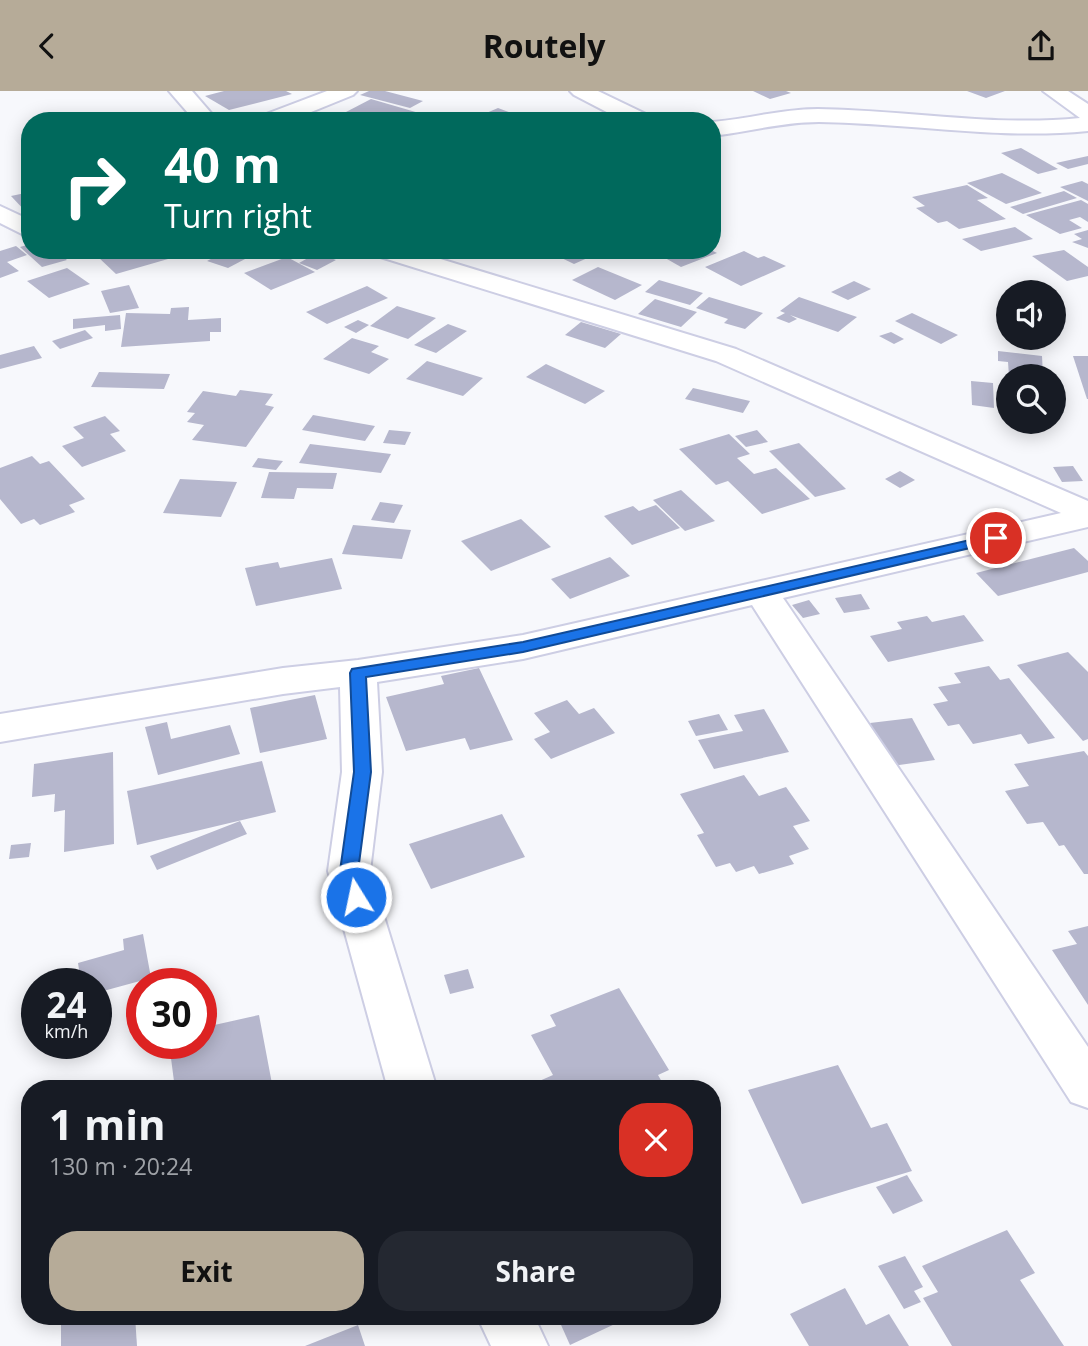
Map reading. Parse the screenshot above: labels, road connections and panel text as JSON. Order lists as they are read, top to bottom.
{
  "page": {
    "header": "Routely",
    "turn": ["40 m", "Turn right"],
    "speed": "24 km/h",
    "limit": "30",
    "heading": ["1 min", "130 m · 20:24"],
    "buttons": ["Exit", "Share"]
  }
}
